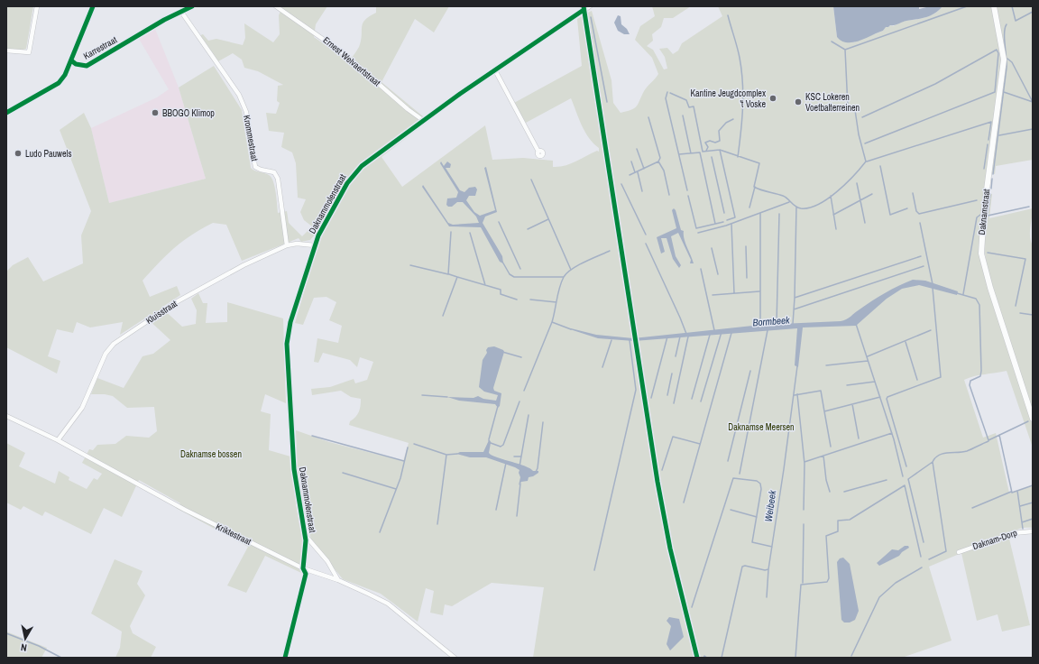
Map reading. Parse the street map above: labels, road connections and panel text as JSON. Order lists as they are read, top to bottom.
{
  "streets": {
    "street": [
      "Karrestraat",
      "Ernest Welvaertstraat",
      "Krommestraat",
      "Daknammolenstraat",
      "Daknamstraat",
      "Kluisstraat",
      "Kriktestraat",
      "Daknam-Dorp"
    ]
  },
  "crossings": [
    ["Karrestraat", "Krommestraat"],
    ["Ernest Welvaertstraat", "Daknammolenstraat"],
    ["Krommestraat", "Kluisstraat"],
    ["Daknammolenstraat", "Kluisstraat"],
    ["Daknammolenstraat", "Kriktestraat"],
    ["Kluisstraat", "Kriktestraat"]
  ],
  "water": ["Bormbeek", "Weibeek"],
  "parks": ["Daknamse Meersen", "Daknamse bossen"],
  "places": [
    "Kantine Jeugdcomplex 't Voske",
    "KSC Lokeren Voetbalterreinen",
    "BBOGO Klimop",
    "Ludo Pauwels"
  ],
  "north": "bottom"
}
